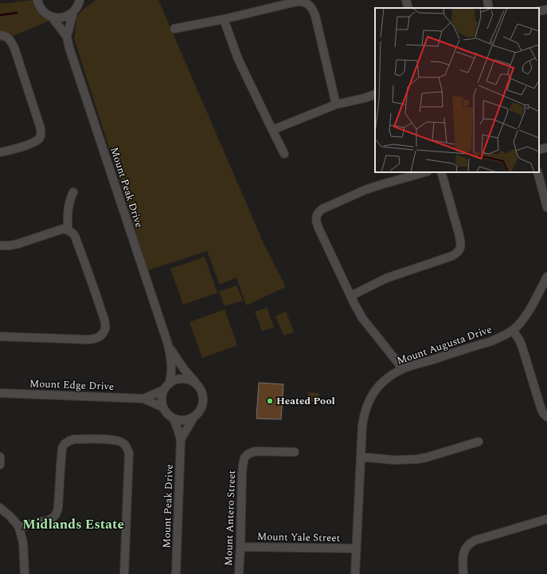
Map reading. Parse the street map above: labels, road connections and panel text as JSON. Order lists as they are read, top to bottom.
{
  "streets": {
    "street": [
      "Mount Peak Drive",
      "Mount Augusta Drive",
      "Mount Edge Drive",
      "Mount Antero Street",
      "Mount Yale Street"
    ]
  },
  "crossings": [
    ["Mount Peak Drive", "Mount Edge Drive"],
    ["Mount Augusta Drive", "Mount Yale Street"],
    ["Mount Antero Street", "Mount Yale Street"]
  ],
  "districts": ["Midlands Estate"],
  "places": ["Heated Pool"]
}
